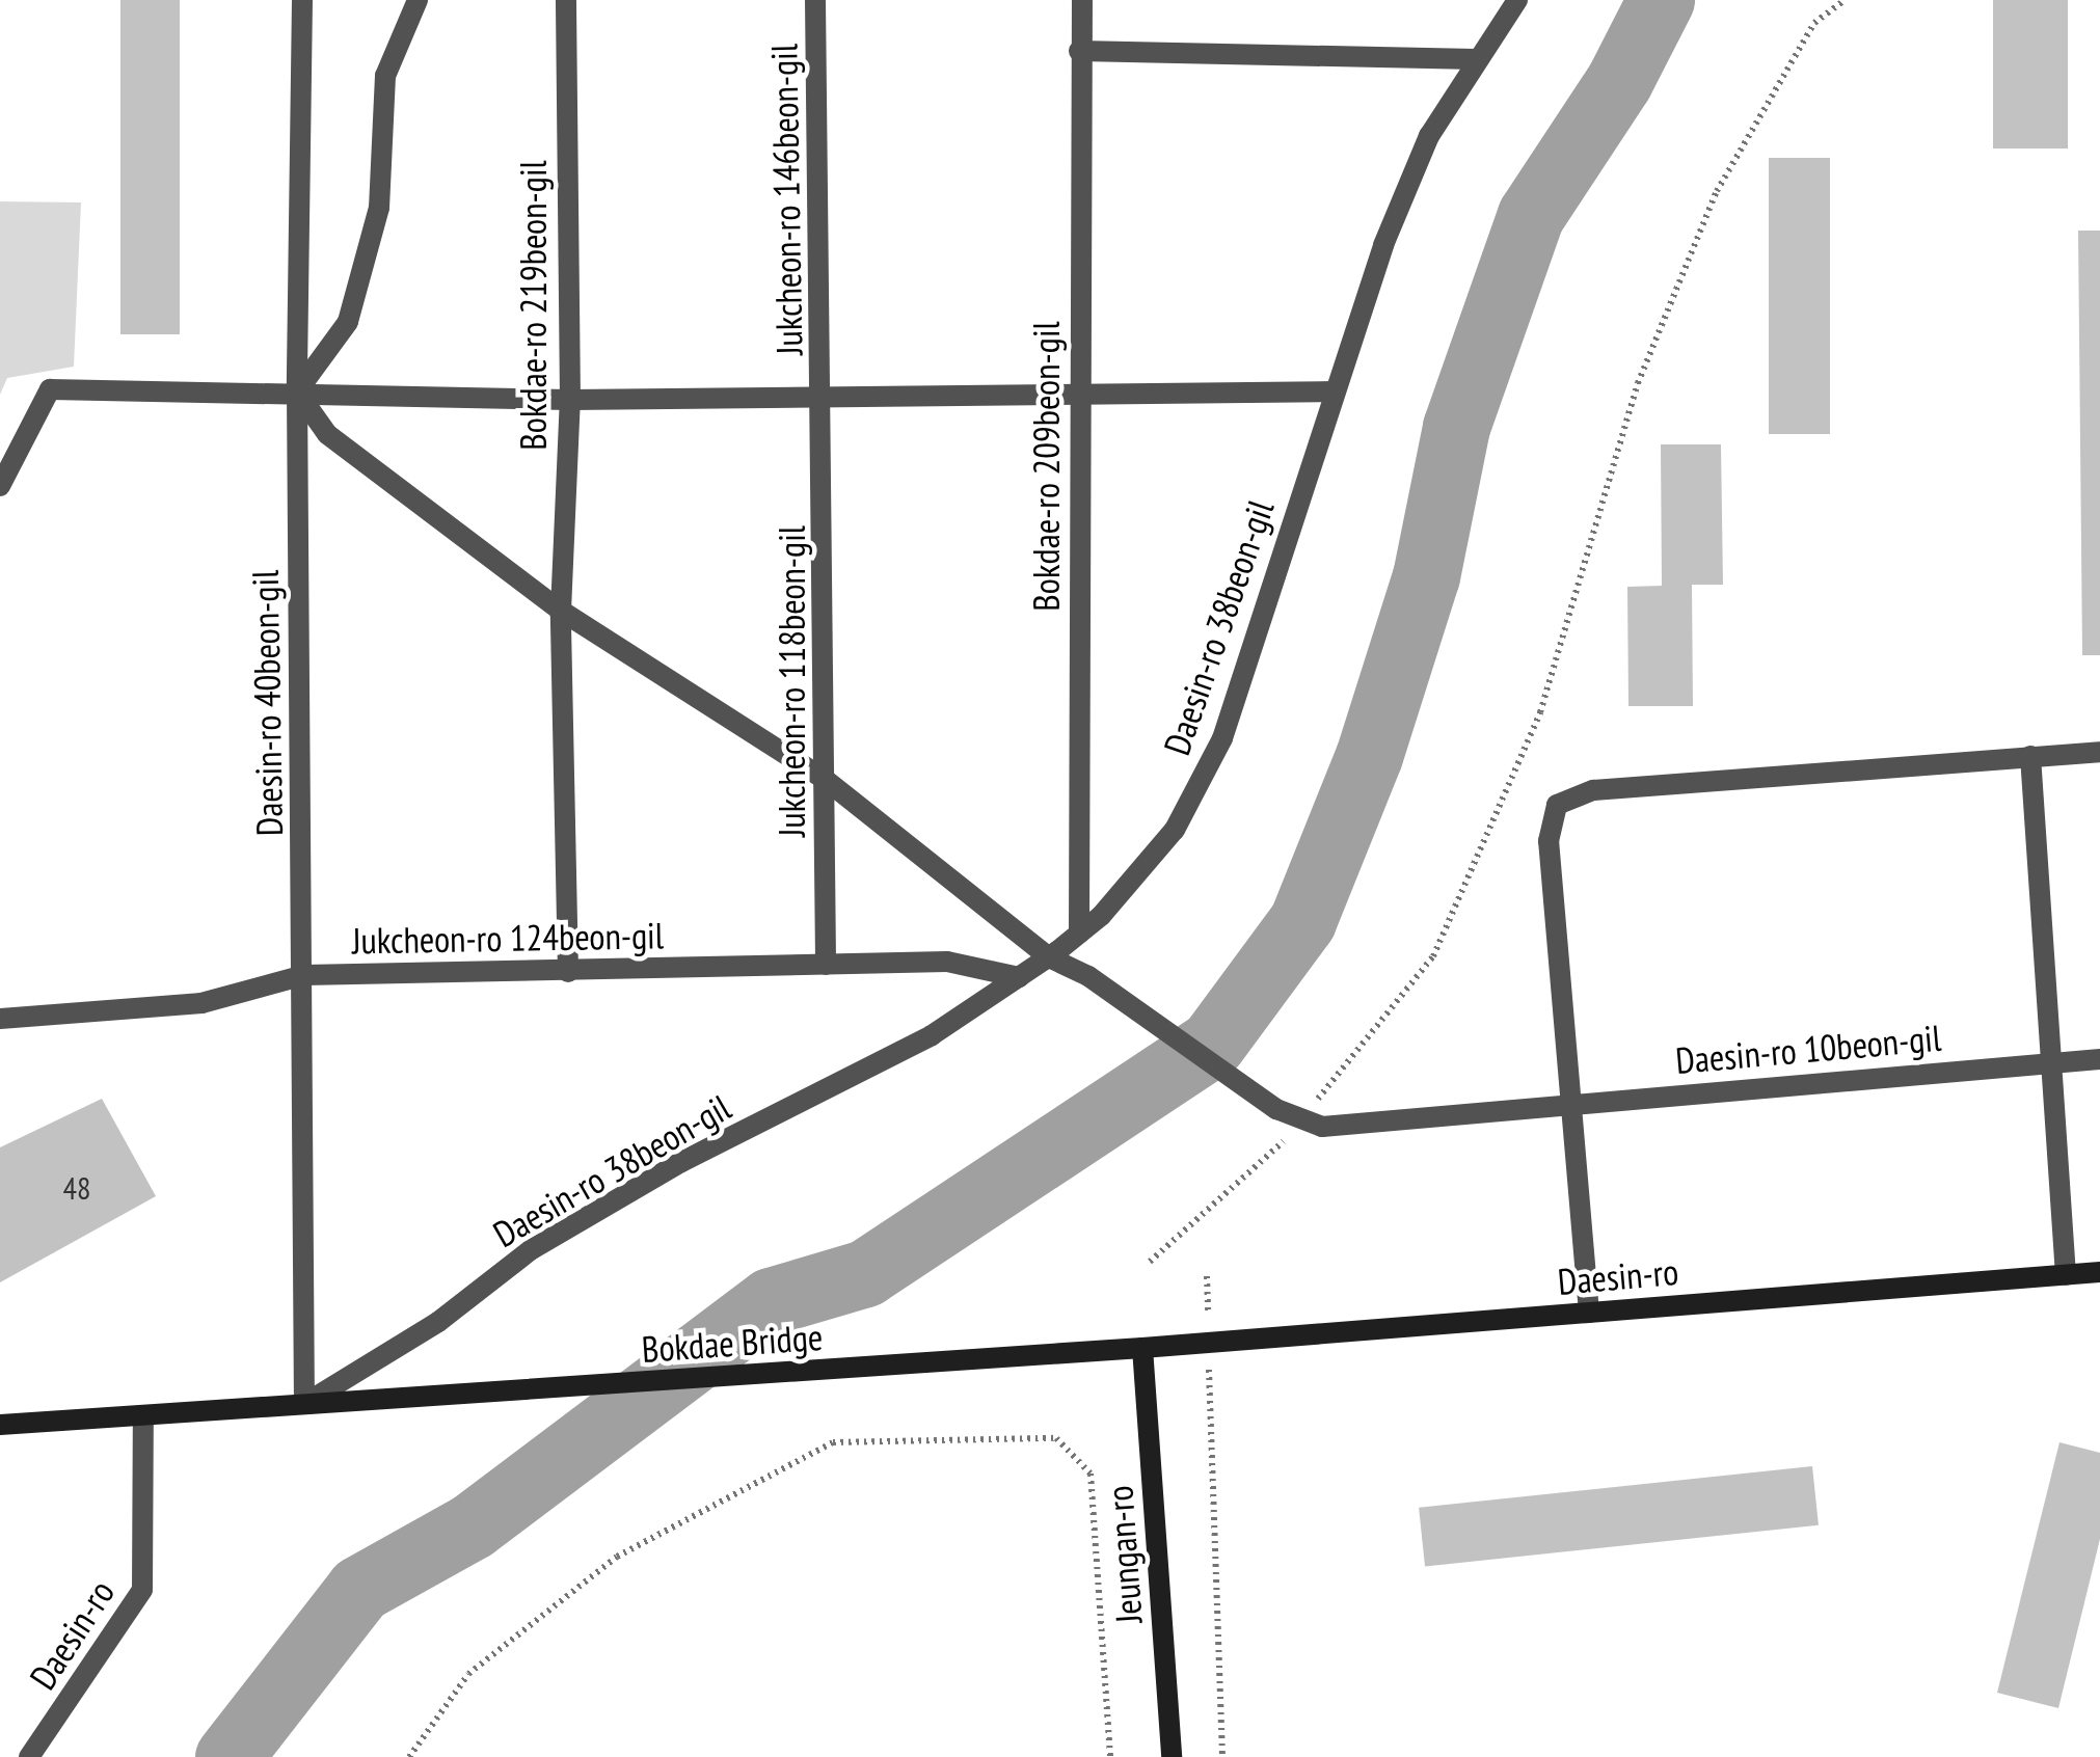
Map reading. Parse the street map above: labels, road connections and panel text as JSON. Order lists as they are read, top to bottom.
{
  "streets": {
    "street": [
      "Jukcheon-ro 146beon-gil",
      "Bokdae-ro 219beon-gil",
      "Bokdae-ro 209beon-gil",
      "Daesin-ro 38beon-gil",
      "Jukcheon-ro 118beon-gil",
      "Daesin-ro 40beon-gil",
      "Jukcheon-ro 124beon-gil",
      "Daesin-ro 10beon-gil",
      "Daesin-ro",
      "Bokdae Bridge",
      "Jeungan-ro"
    ]
  },
  "crossings": [
    ["Jukcheon-ro 146beon-gil", "Jukcheon-ro 118beon-gil"],
    ["Bokdae-ro 219beon-gil", "Jukcheon-ro 124beon-gil"],
    ["Bokdae-ro 209beon-gil", "Daesin-ro 38beon-gil"],
    ["Daesin-ro 38beon-gil", "Daesin-ro 40beon-gil"],
    ["Daesin-ro 38beon-gil", "Jukcheon-ro 124beon-gil"],
    ["Daesin-ro 38beon-gil", "Daesin-ro 10beon-gil"],
    ["Daesin-ro 38beon-gil", "Bokdae Bridge"],
    ["Jukcheon-ro 118beon-gil", "Jukcheon-ro 124beon-gil"],
    ["Jukcheon-ro 118beon-gil", "Daesin-ro 10beon-gil"],
    ["Daesin-ro 40beon-gil", "Jukcheon-ro 124beon-gil"],
    ["Daesin-ro 40beon-gil", "Bokdae Bridge"],
    ["Daesin-ro", "Bokdae Bridge"],
    ["Daesin-ro", "Jeungan-ro"],
    ["Bokdae Bridge", "Jeungan-ro"]
  ],
  "house_numbers": ["48"]
}
